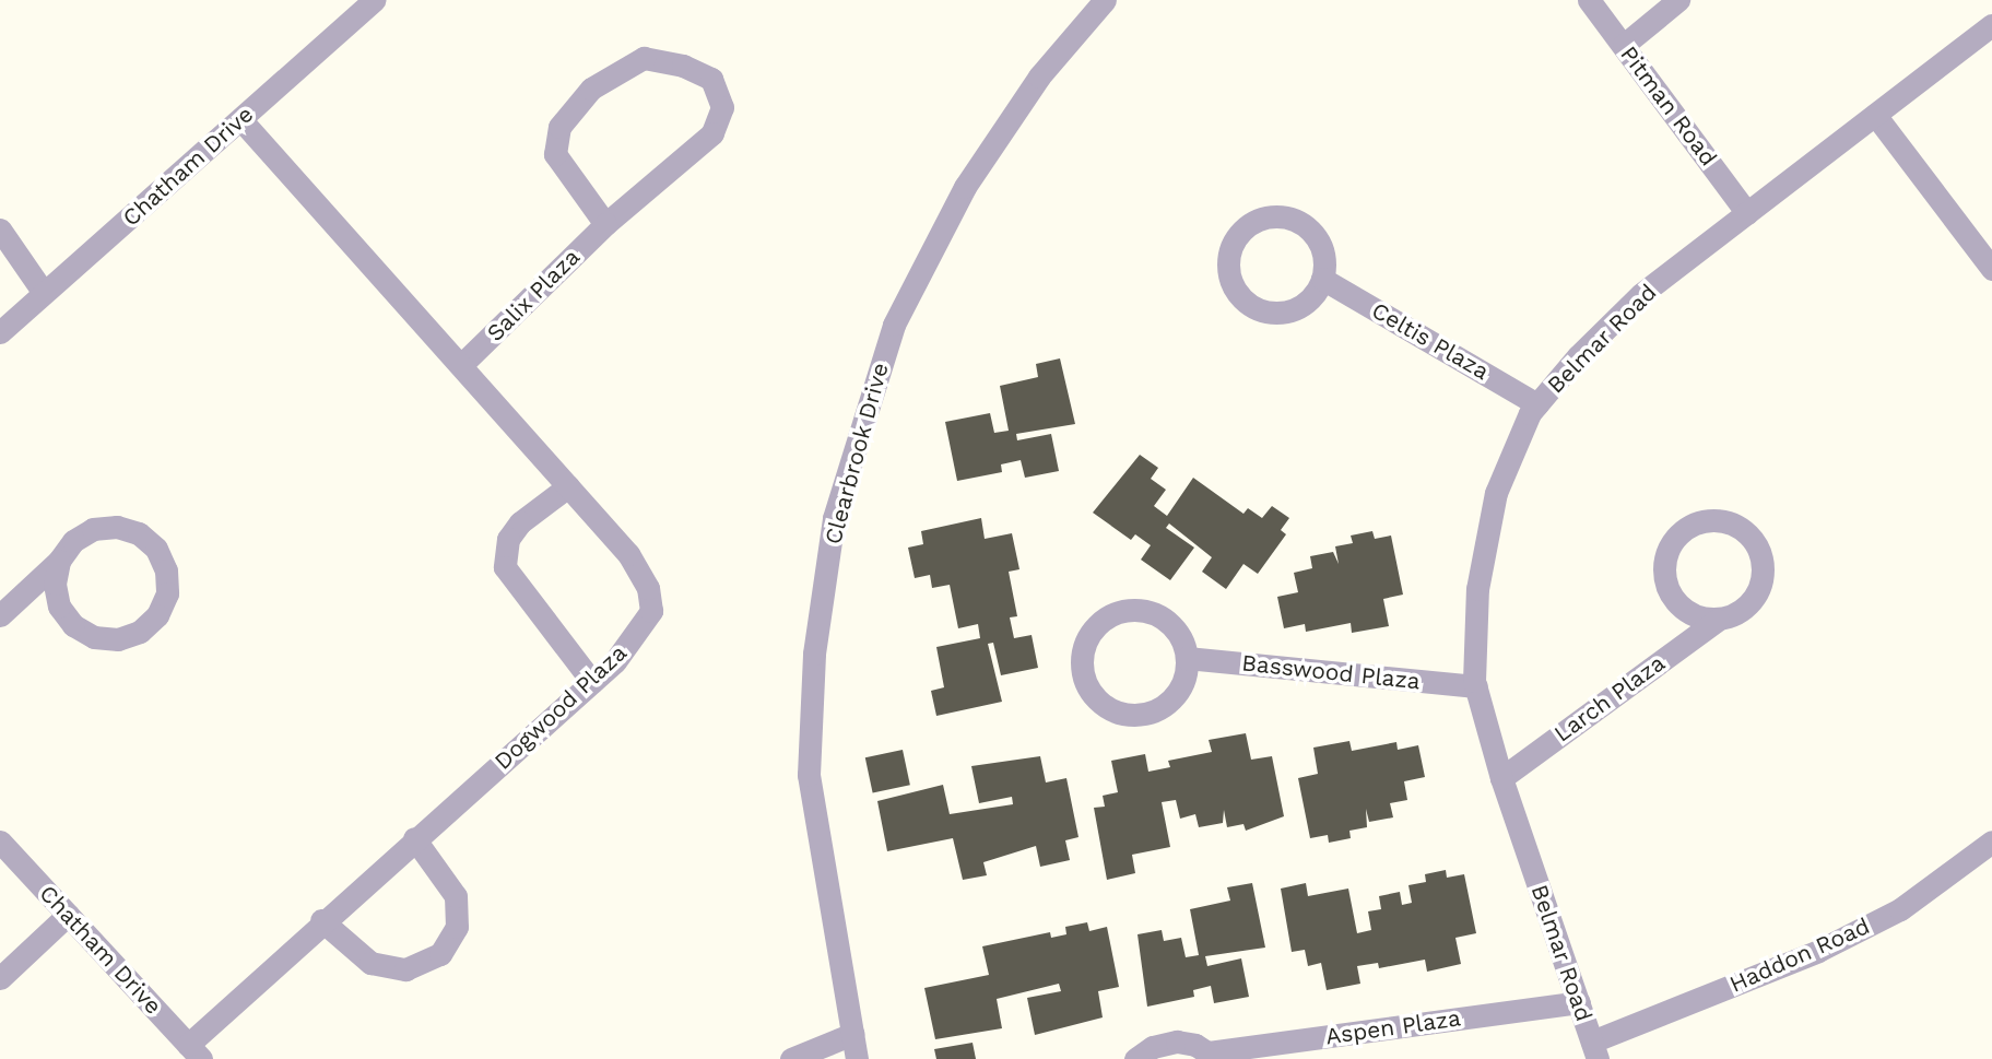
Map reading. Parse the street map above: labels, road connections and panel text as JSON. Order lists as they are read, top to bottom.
{
  "streets": {
    "street": [
      "Pitman Road",
      "Chatham Drive",
      "Salix Plaza",
      "Belmar Road",
      "Celtis Plaza",
      "Clearbrook Drive",
      "Basswood Plaza",
      "Larch Plaza",
      "Dogwood Plaza",
      "Haddon Road",
      "Aspen Plaza"
    ]
  },
  "crossings": [
    ["Pitman Road", "Belmar Road"],
    ["Chatham Drive", "Dogwood Plaza"],
    ["Salix Plaza", "Dogwood Plaza"],
    ["Belmar Road", "Celtis Plaza"],
    ["Belmar Road", "Basswood Plaza"],
    ["Belmar Road", "Larch Plaza"],
    ["Belmar Road", "Haddon Road"],
    ["Belmar Road", "Aspen Plaza"]
  ]
}
